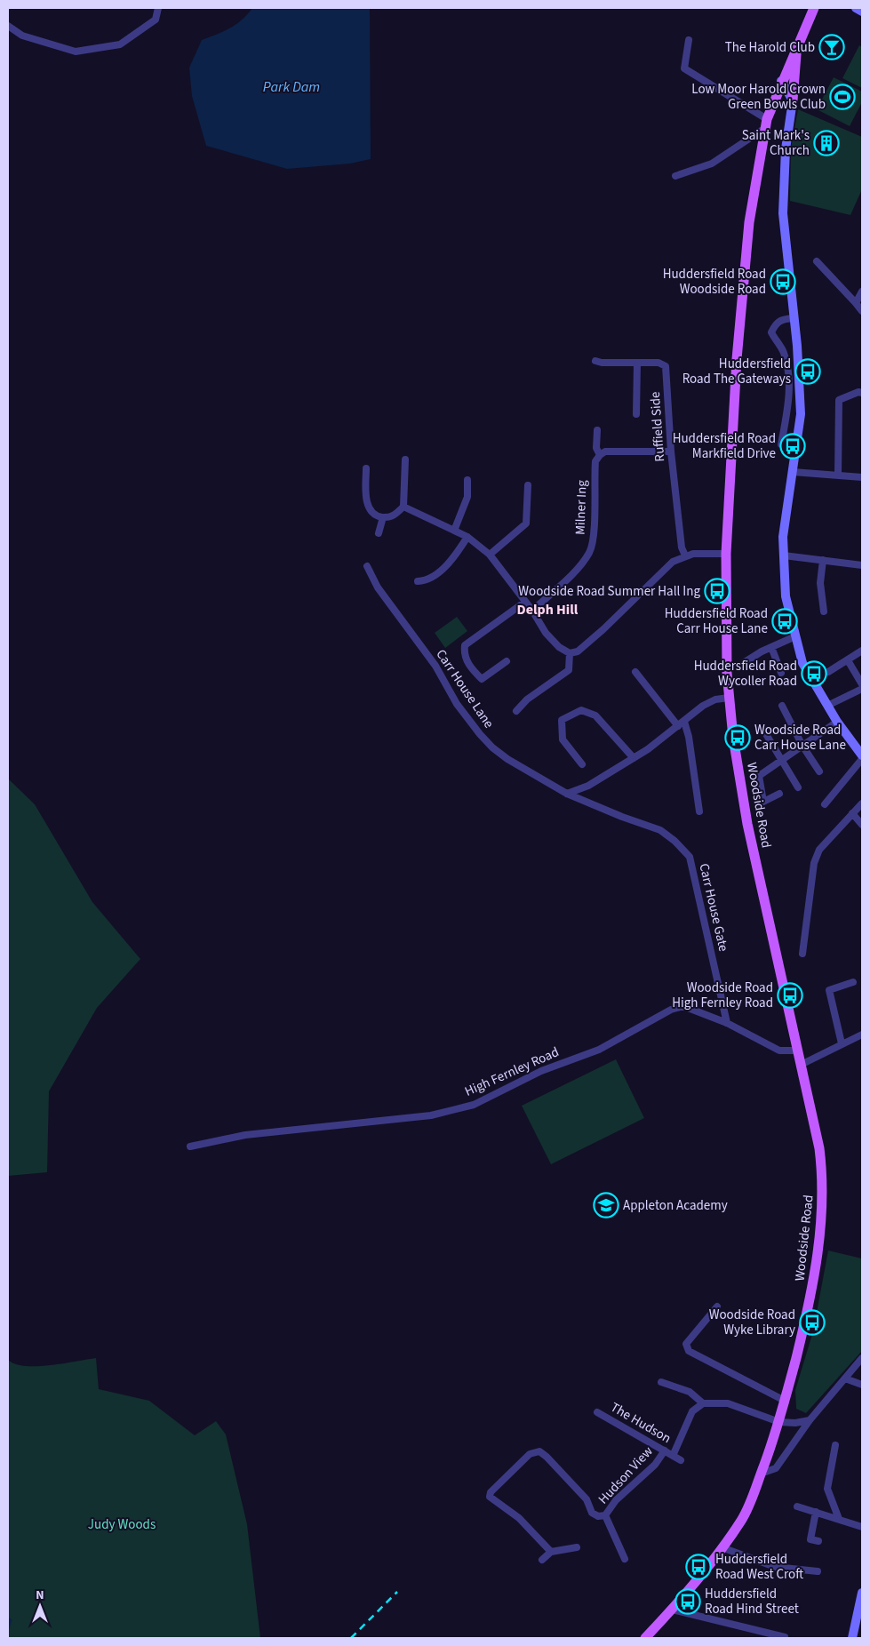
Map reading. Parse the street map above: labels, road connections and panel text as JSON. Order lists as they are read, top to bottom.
{
  "streets": {
    "main road": ["Woodside Road"],
    "street": [
      "Ruffield Side",
      "Milner Ing",
      "Carr House Lane",
      "Carr House Gate",
      "High Fernley Road",
      "The Hudson",
      "Hudson View"
    ]
  },
  "crossings": [
    ["Carr House Lane", "Carr House Gate"],
    ["Woodside Road", "High Fernley Road"],
    ["Carr House Gate", "High Fernley Road"],
    ["The Hudson", "Hudson View"]
  ],
  "districts": ["Delph Hill"],
  "water": ["Park Dam"],
  "parks": ["Judy Woods"],
  "places": {
    "bar": ["The Harold Club"],
    "sports": ["Low Moor Harold Crown Green Bowls Club"],
    "building": ["Saint Mark's Church"],
    "bus stop": [
      "Huddersfield Road Woodside Road",
      "Huddersfield Road The Gateways",
      "Huddersfield Road Markfield Drive",
      "Woodside Road Summer Hall Ing",
      "Huddersfield Road Carr House Lane",
      "Huddersfield Road Wycoller Road",
      "Woodside Road Carr House Lane",
      "Woodside Road High Fernley Road",
      "Woodside Road Wyke Library",
      "Huddersfield Road West Croft",
      "Huddersfield Road Hind Street"
    ],
    "school or university": ["Appleton Academy"]
  },
  "north": "top"
}
